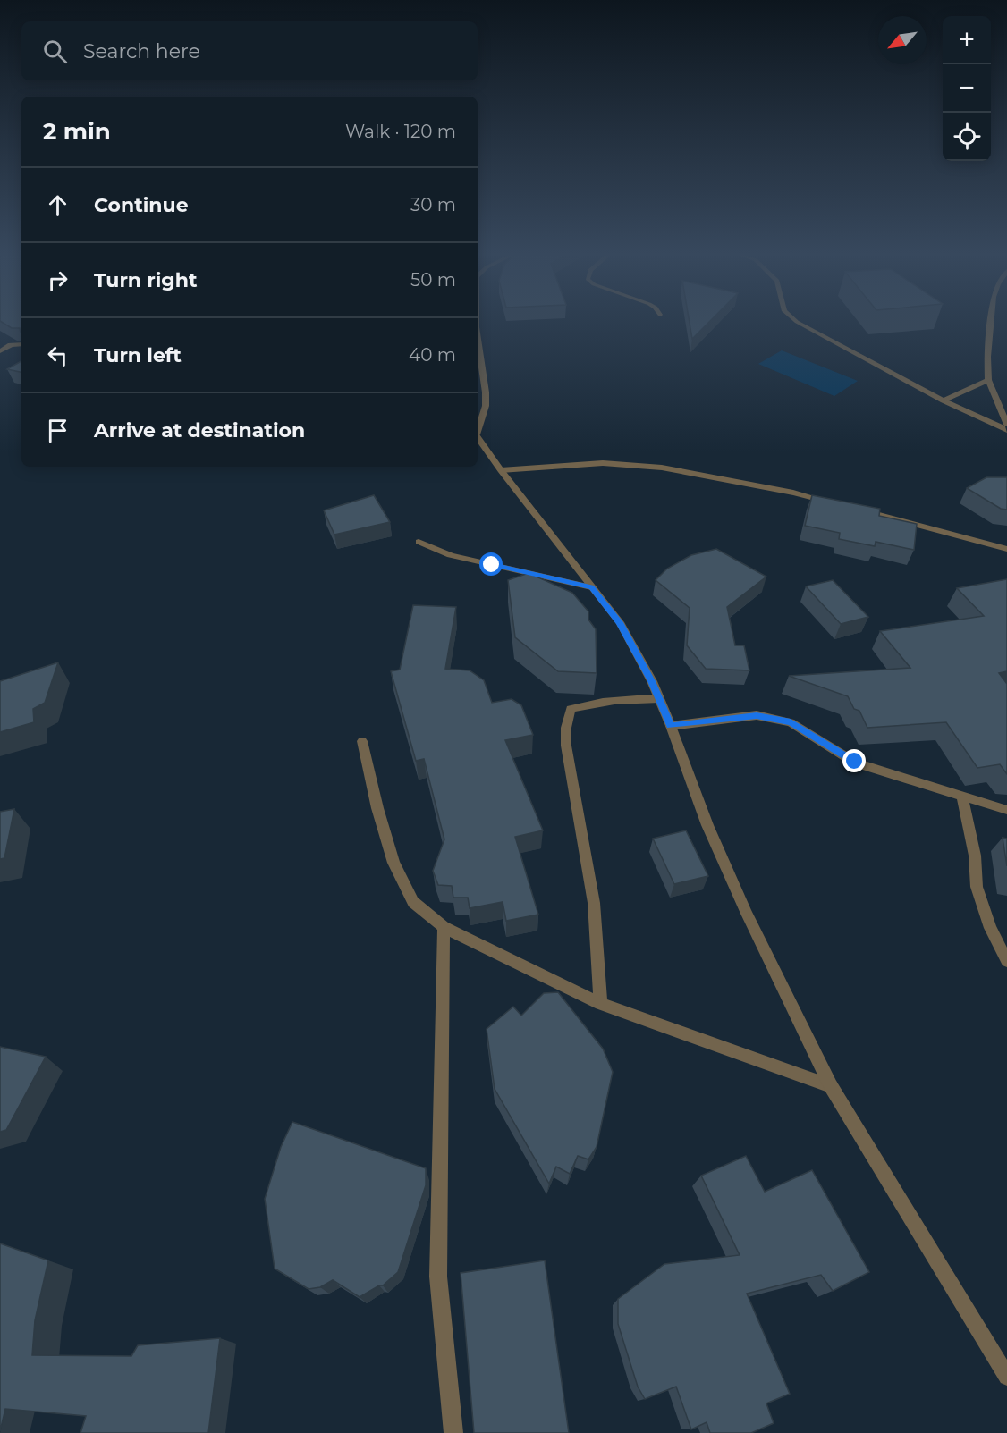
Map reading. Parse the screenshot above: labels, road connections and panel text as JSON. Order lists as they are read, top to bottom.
{
  "north": "bottom left",
  "page": {
    "map_buttons": ["+", "−"],
    "search": "Search here",
    "heading": ["2 min", "Walk · 120 m"],
    "list": [
      ["Continue", "30 m"],
      ["Turn right", "50 m"],
      ["Turn left", "40 m"],
      "Arrive at destination"
    ]
  }
}
